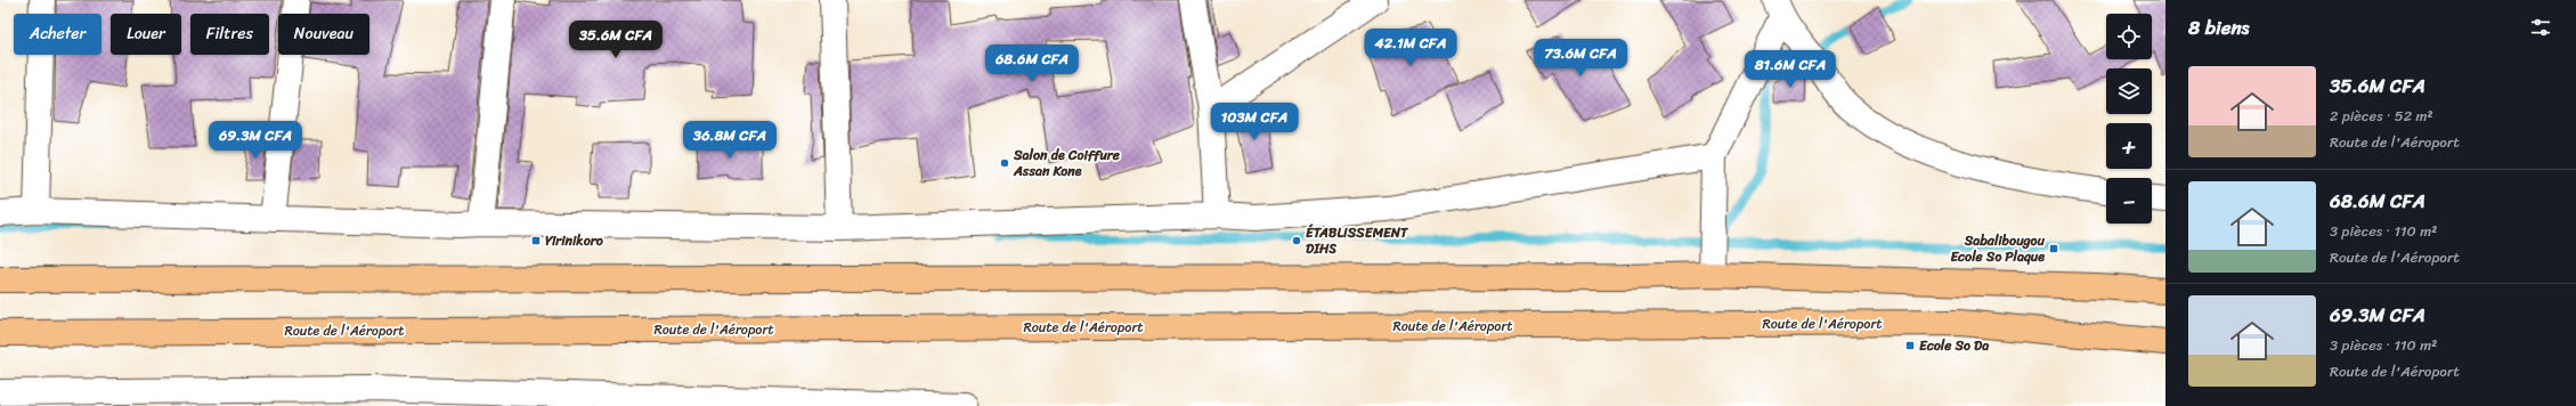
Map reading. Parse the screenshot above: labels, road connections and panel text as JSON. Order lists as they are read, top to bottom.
{
  "streets": {
    "highway": ["Route de l'Aéroport"]
  },
  "places": {
    "other": ["Salon de Coiffure Assan Kone", "ÉTABLISSEMENT DIHS"],
    "transit": ["Yirinikoro", "Sabalibougou Ecole So Plaque", "Ecole So Da"]
  },
  "page": {
    "heading": "8 biens",
    "map_buttons": ["+", "−"],
    "chip": [
      "Acheter",
      "Louer",
      "Filtres",
      "Nouveau"
    ],
    "price": [
      "35.6M CFA",
      "42.1M CFA",
      "73.6M CFA",
      "68.6M CFA",
      "81.6M CFA",
      "103M CFA",
      "69.3M CFA",
      "36.8M CFA"
    ],
    "list": [
      {
        "name": "35.6M CFA",
        "note": "2 pièces · 52 m² · Route de l'Aéroport"
      },
      {
        "name": "68.6M CFA",
        "note": "3 pièces · 110 m² · Route de l'Aéroport"
      },
      {
        "name": "69.3M CFA",
        "note": "3 pièces · 110 m² · Route de l'Aéroport"
      }
    ]
  }
}
